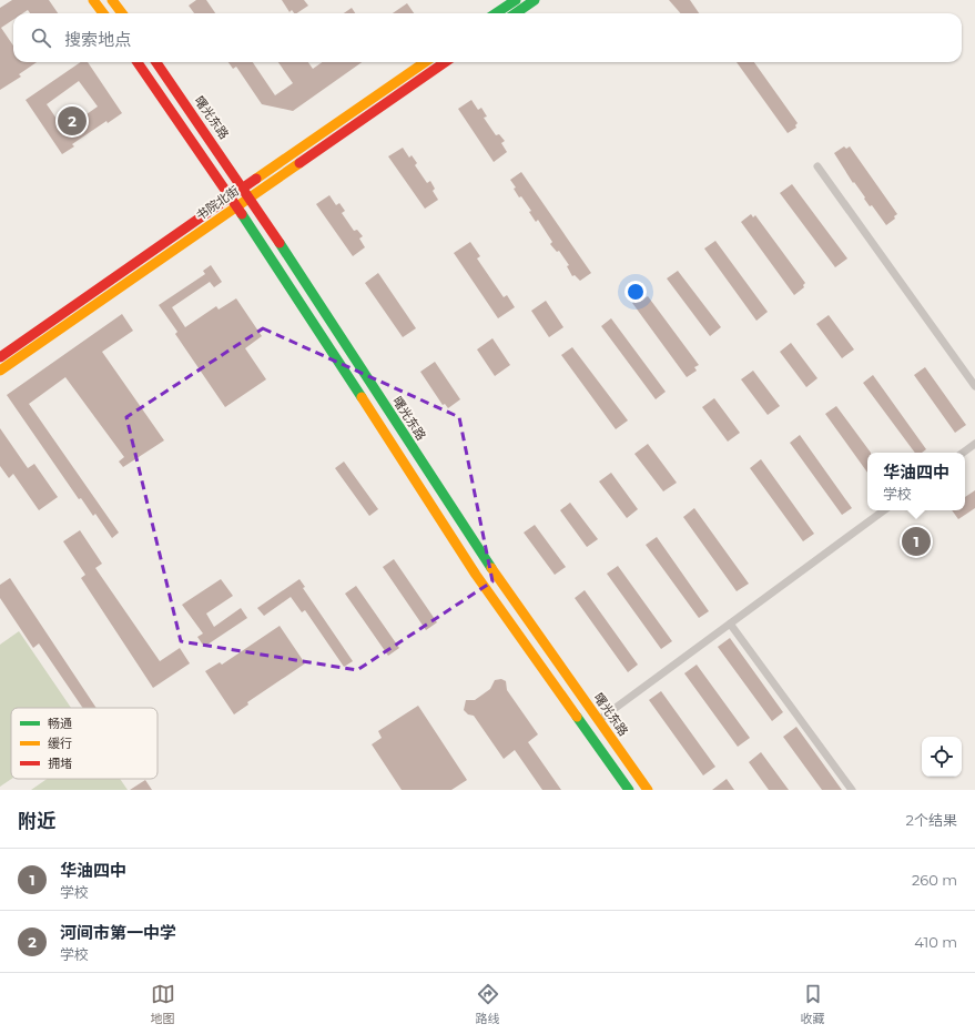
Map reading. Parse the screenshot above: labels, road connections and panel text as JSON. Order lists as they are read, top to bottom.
{
  "streets": {
    "main road": ["曙光东路", "书院北街"]
  },
  "crossings": [
    ["曙光东路", "书院北街"]
  ],
  "legend": ["畅通", "缓行", "拥堵"],
  "page": {
    "search": "搜索地点",
    "pins": ["2", "1"],
    "popup": ["华油四中", "学校"],
    "heading": ["附近", "2个结果"],
    "list": [
      {
        "mark": "1",
        "name": "华油四中",
        "note": "学校",
        "value": "260 m"
      },
      {
        "mark": "2",
        "name": "河间市第一中学",
        "note": "学校",
        "value": "410 m"
      }
    ],
    "nav": ["地图", "路线", "收藏"]
  }
}
